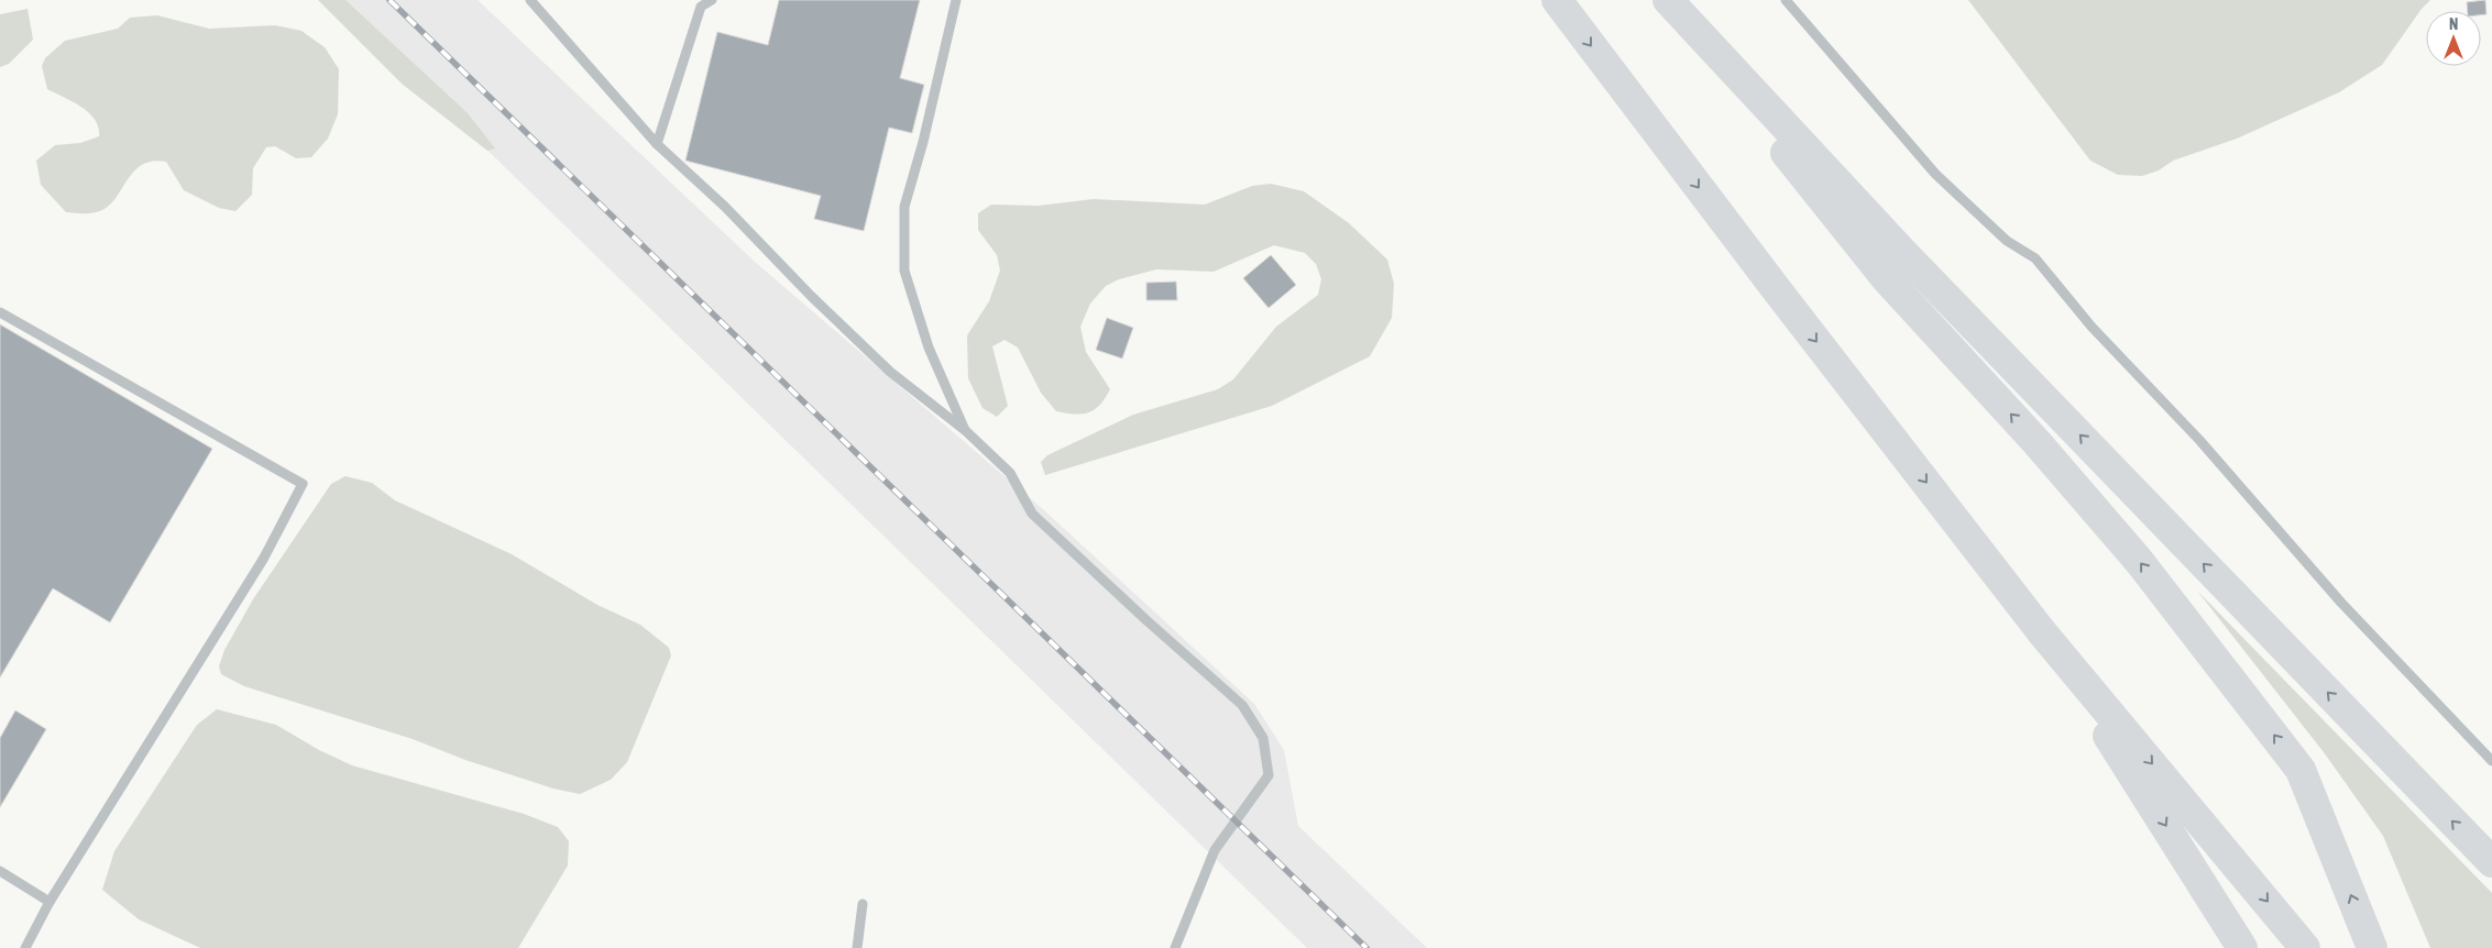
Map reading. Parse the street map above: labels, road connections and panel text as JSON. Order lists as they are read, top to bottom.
{
  "north": "top"
}
